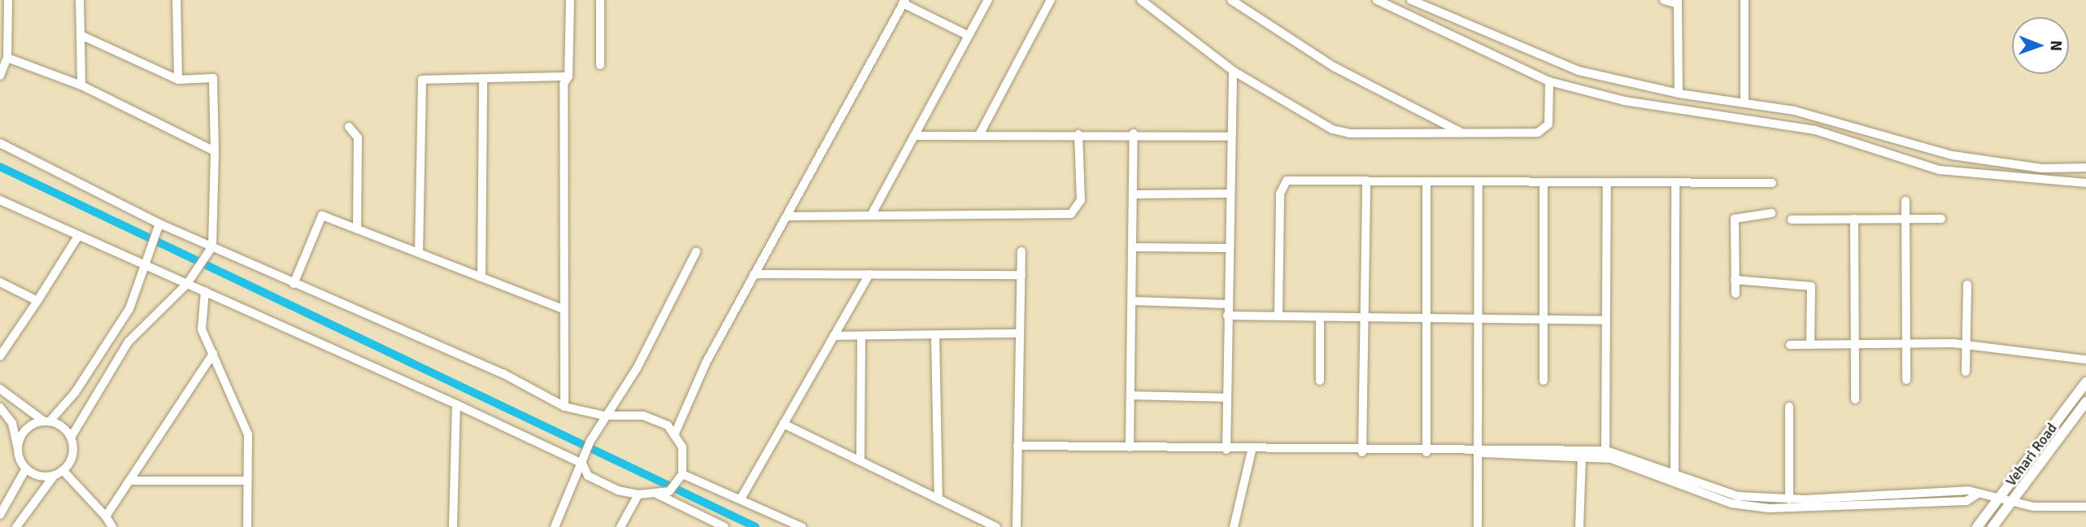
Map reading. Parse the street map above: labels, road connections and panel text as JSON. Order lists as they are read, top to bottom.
{
  "streets": {
    "main road": ["Vehari Road"]
  },
  "north": "right"
}
